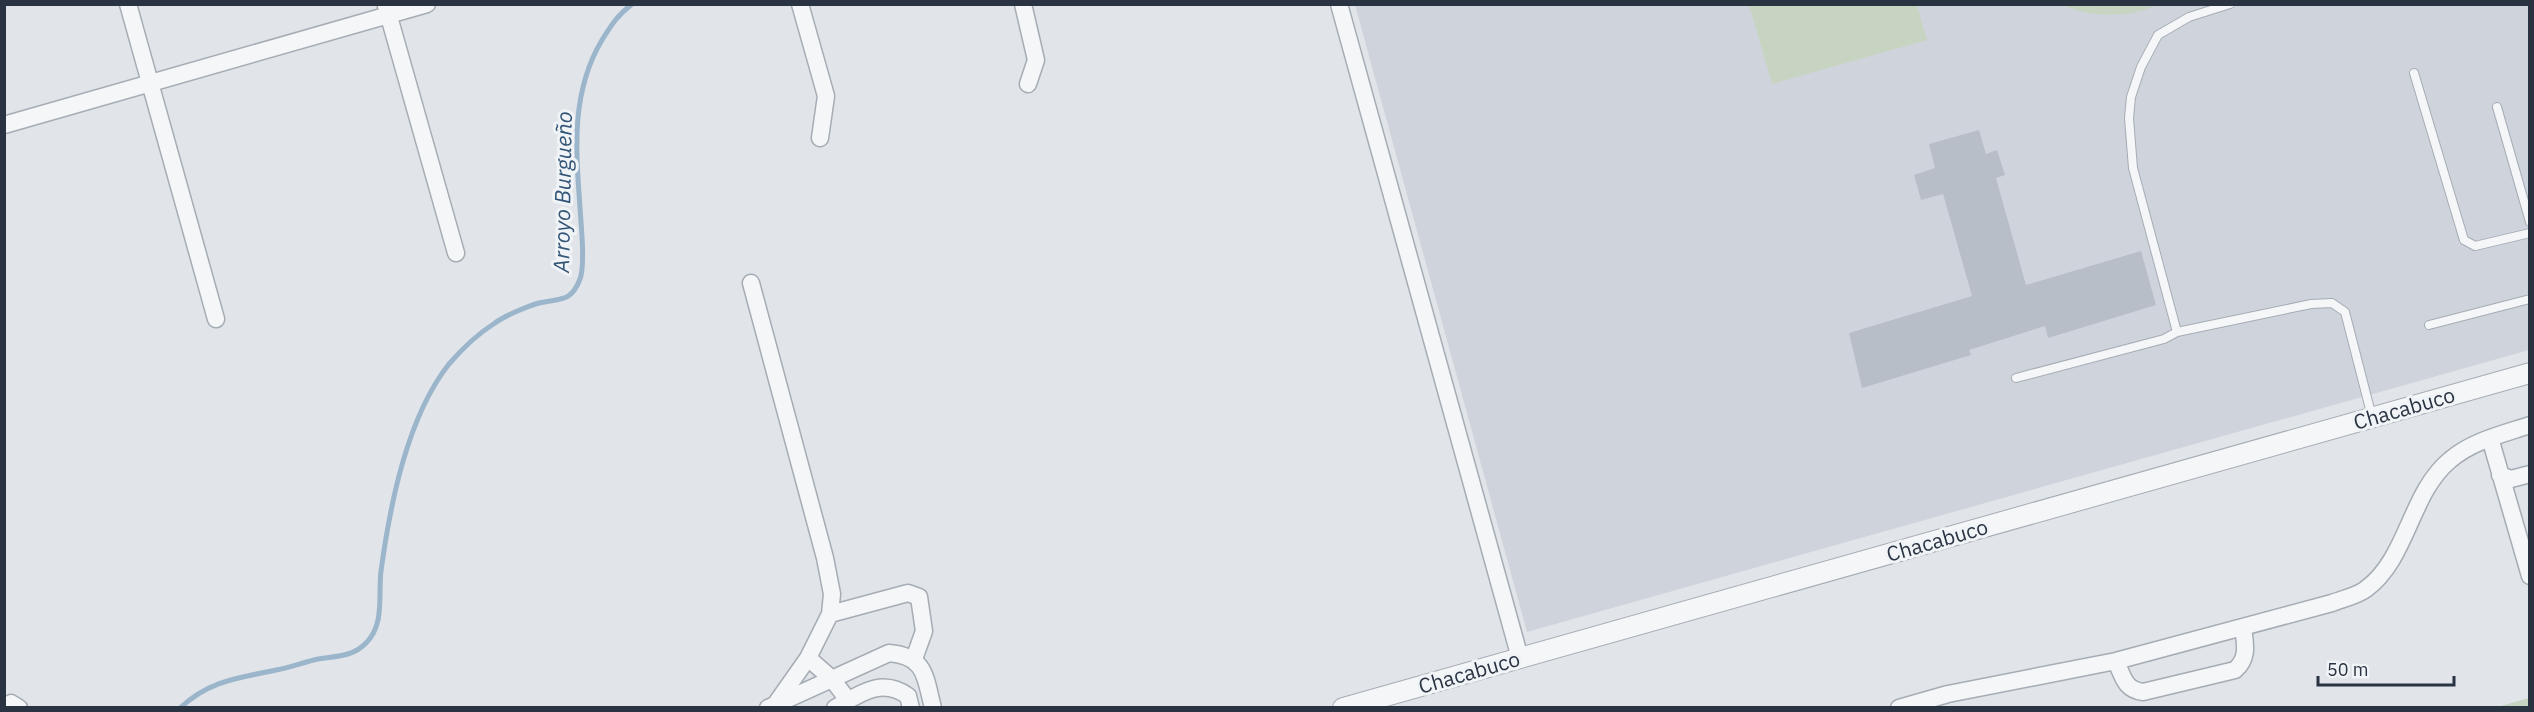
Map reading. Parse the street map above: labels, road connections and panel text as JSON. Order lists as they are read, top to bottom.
{
  "streets": {
    "street": ["Chacabuco"]
  },
  "water": ["Arroyo Burgueño"],
  "scale_bar": "50 m"
}
